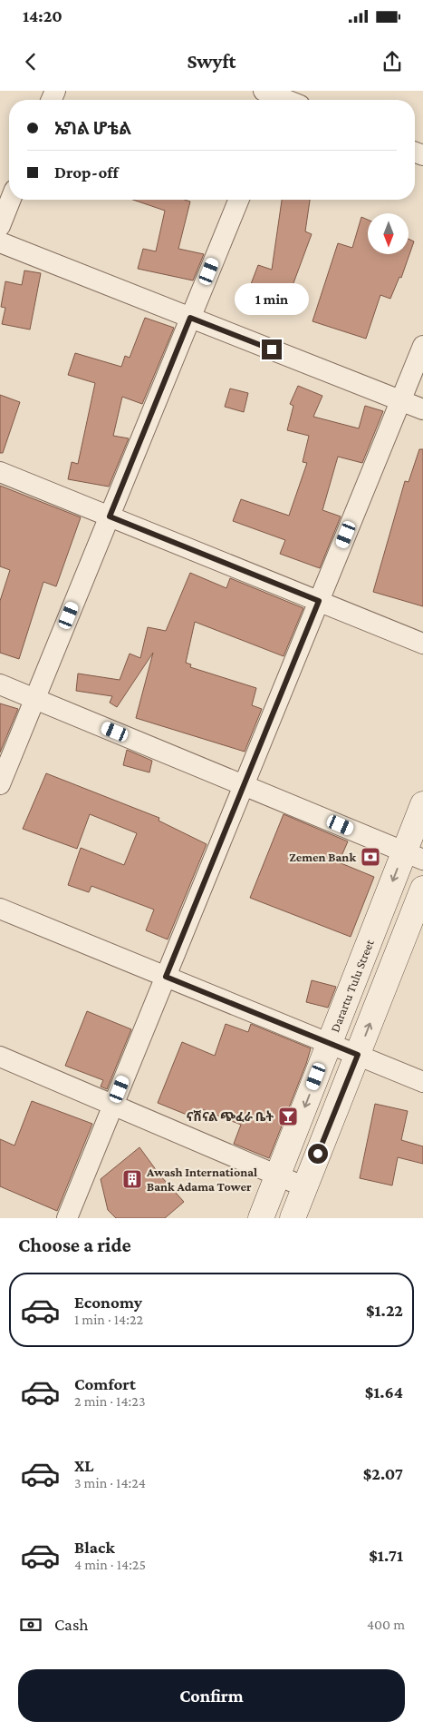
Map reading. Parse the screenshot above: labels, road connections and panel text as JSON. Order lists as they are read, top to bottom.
{
  "streets": {
    "main road": ["Darartu Tulu Street"]
  },
  "places": {
    "bank": ["Zemen Bank"],
    "bar": ["ናሽናል ጭፈራ ቤት"],
    "building": ["Awash International Bank Adama Tower"]
  },
  "north": "bottom",
  "page": {
    "status": "14:20",
    "header": "Swyft",
    "banner": ["ኤግል ሆቴል", "Drop-off"],
    "bubble": "1 min",
    "heading": "Choose a ride",
    "list": [
      {
        "name": "Economy",
        "note": "1 min · 14:22",
        "value": "$1.22"
      },
      {
        "name": "Comfort",
        "note": "2 min · 14:23",
        "value": "$1.64"
      },
      {
        "name": "XL",
        "note": "3 min · 14:24",
        "value": "$2.07"
      },
      {
        "name": "Black",
        "note": "4 min · 14:25",
        "value": "$1.71"
      }
    ],
    "pay": ["Cash", "400 m"],
    "buttons": "Confirm"
  }
}
